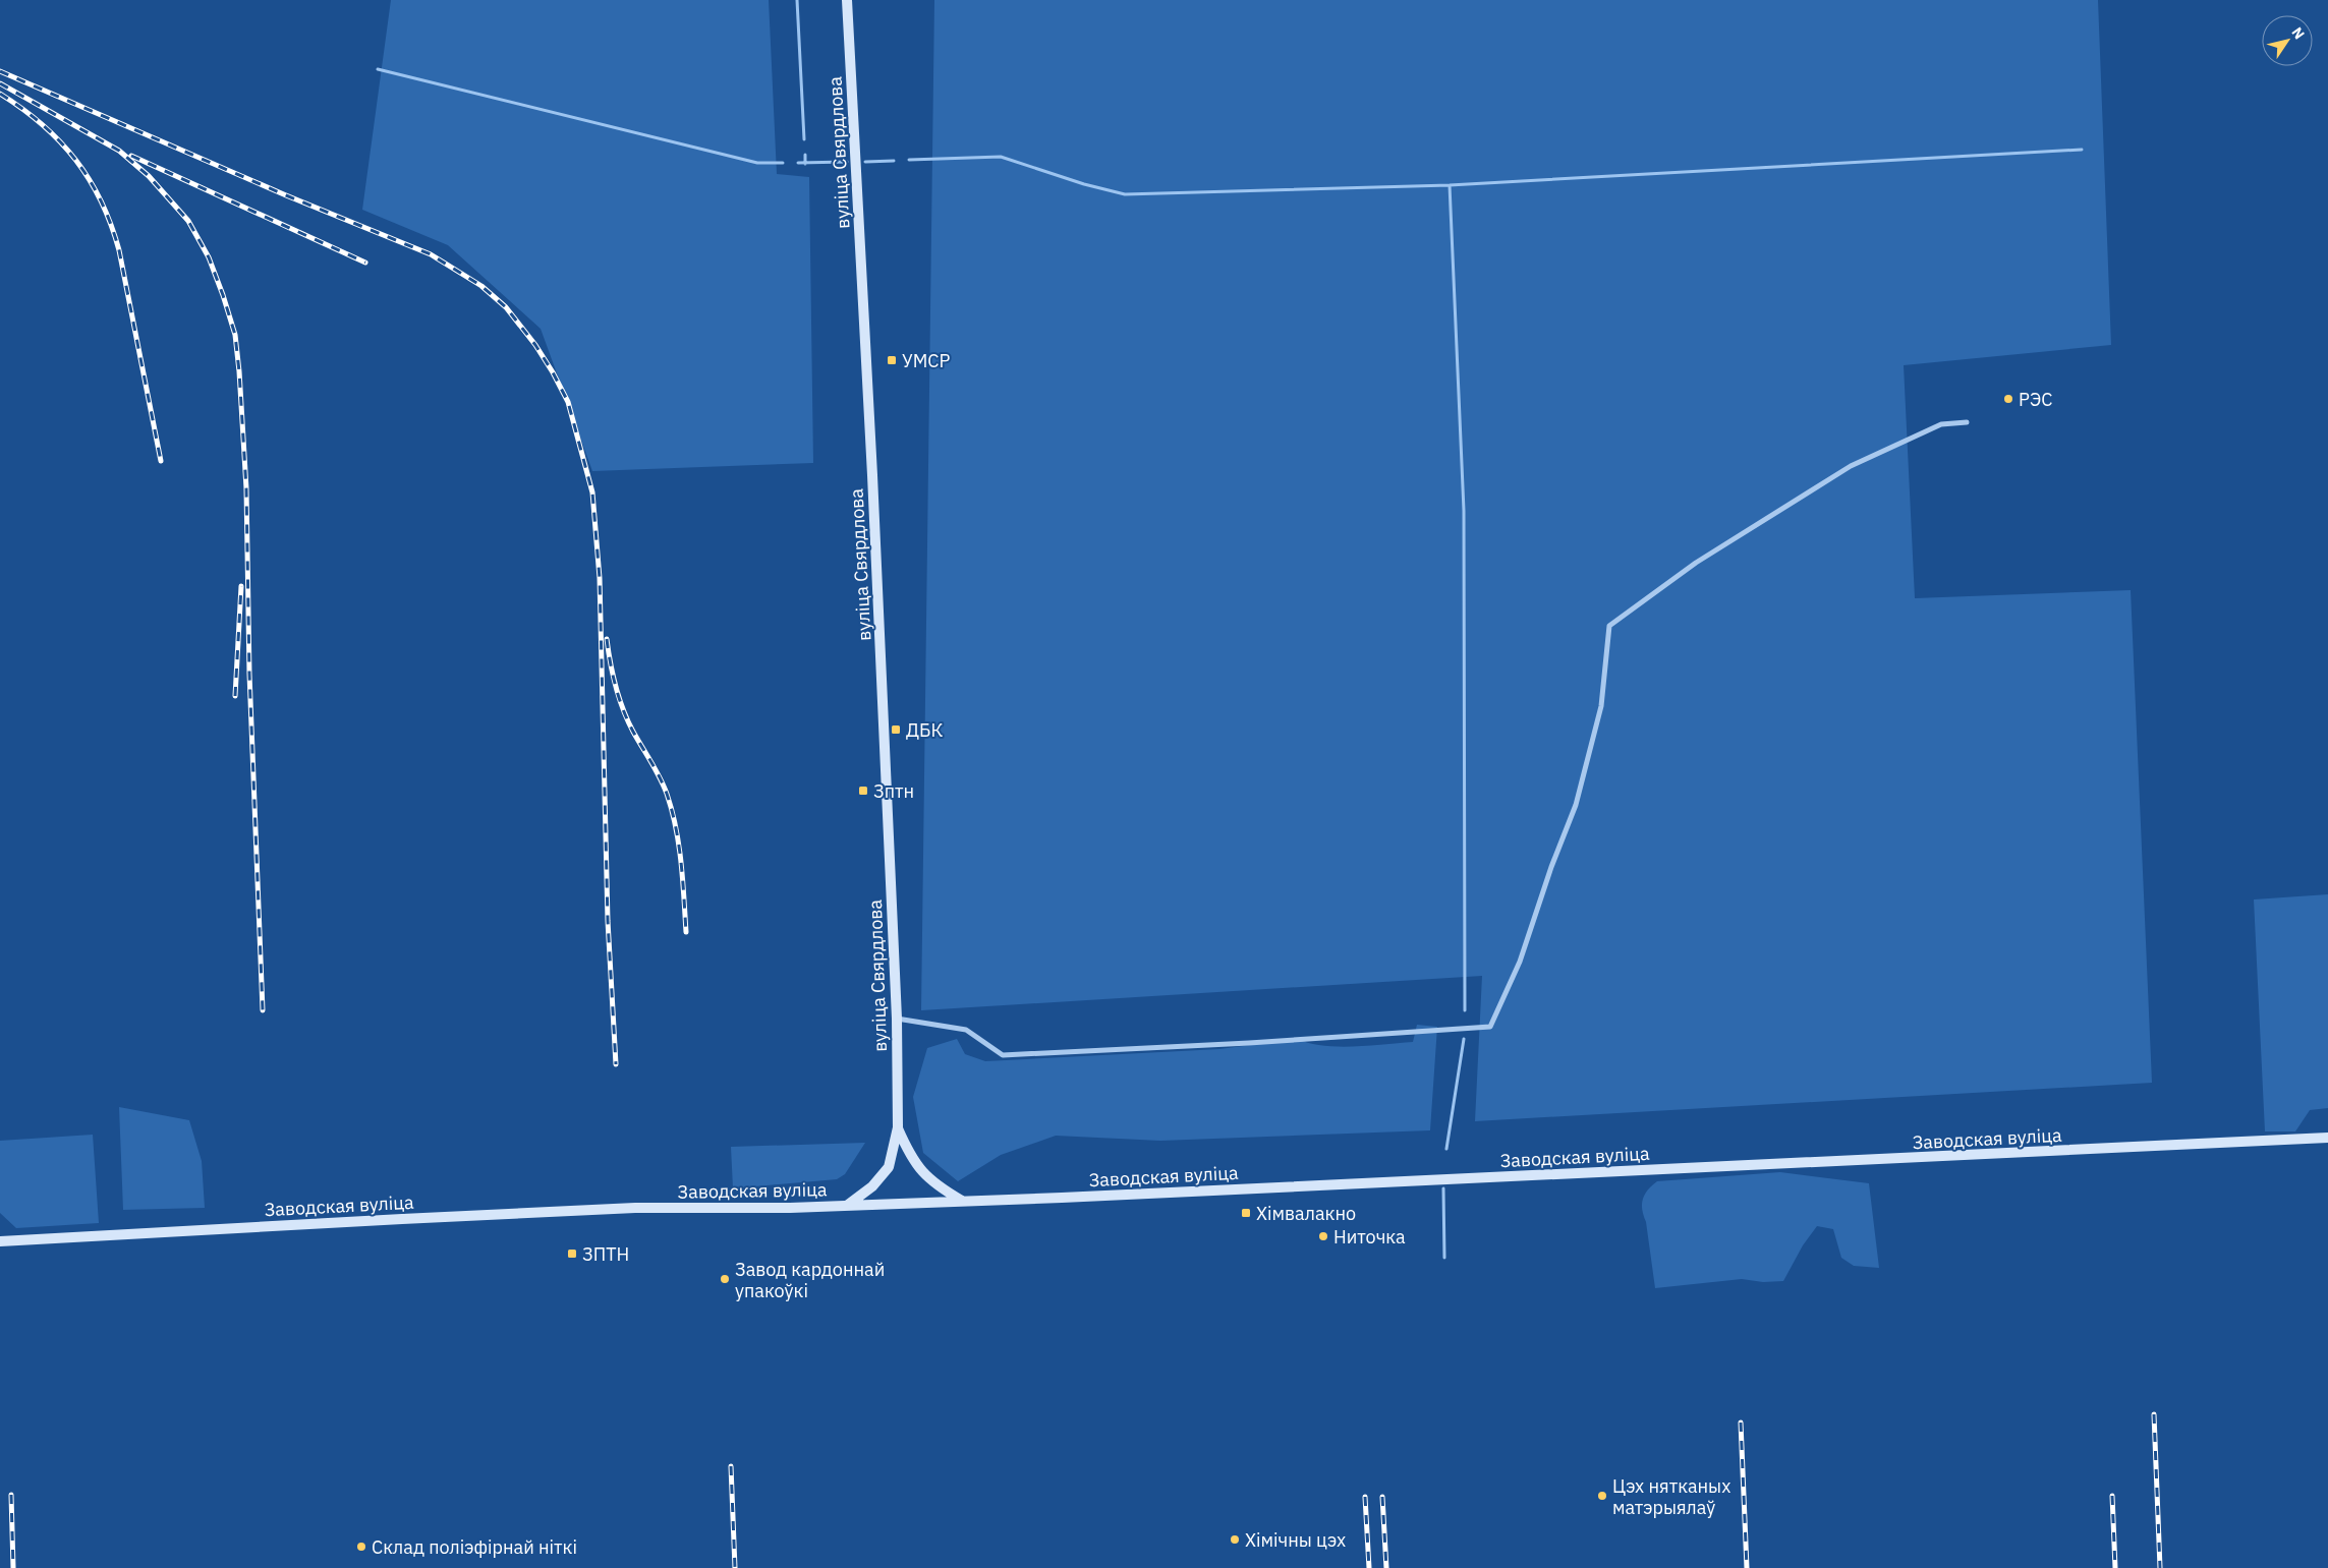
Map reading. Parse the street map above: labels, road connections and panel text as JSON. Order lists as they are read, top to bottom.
{
  "streets": {
    "main road": ["вуліца Свярдлова", "Заводская вуліца"]
  },
  "places": {
    "transit": [
      "УМСР",
      "ДБК",
      "Зптн",
      "Хімвалакно",
      "ЗПТН"
    ],
    "other": [
      "РЭС",
      "Ниточка",
      "Завод кардоннай упакоўкі",
      "Цэх нятканых матэрыялаў",
      "Хімічны цэх",
      "Склад поліэфірнай ніткі"
    ]
  },
  "north": "top right"
}
